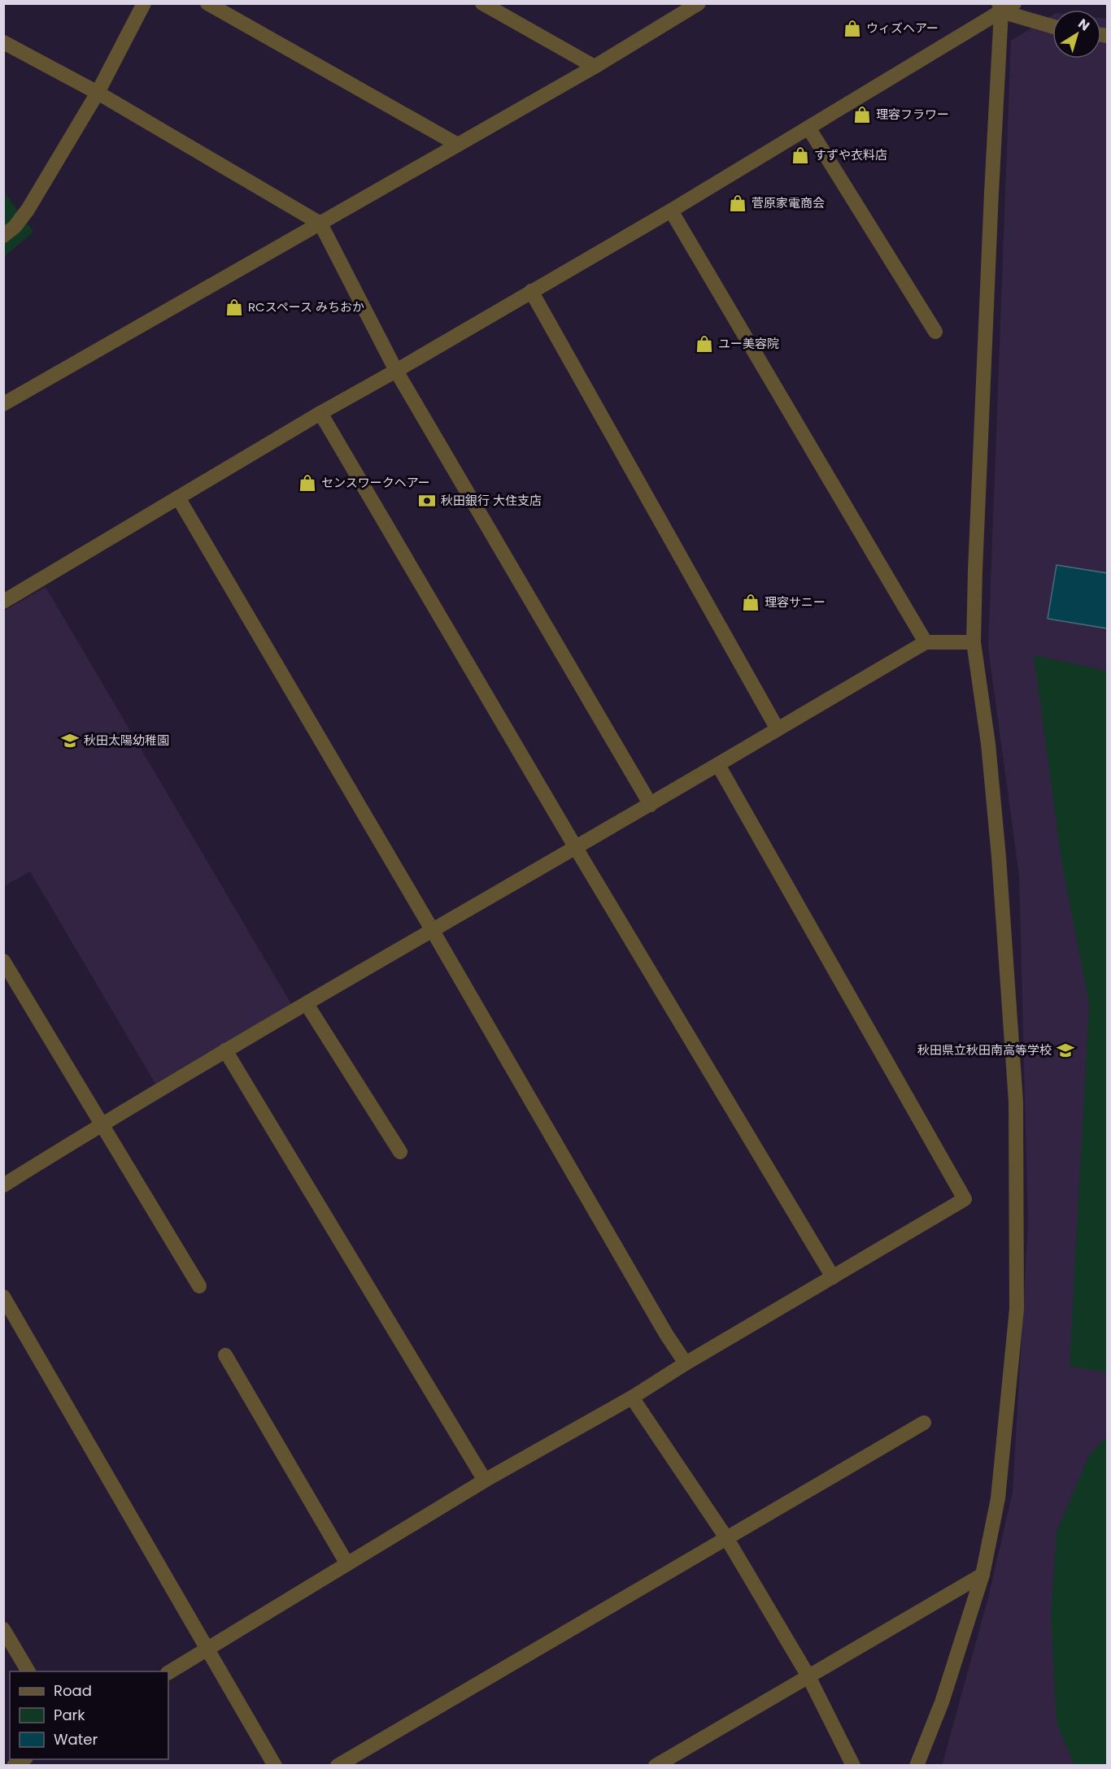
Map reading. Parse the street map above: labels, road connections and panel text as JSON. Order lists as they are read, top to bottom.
{
  "places": {
    "shop": [
      "ウィズヘアー",
      "理容フラワー",
      "すずや衣料店",
      "菅原家電商会",
      "RCスペース みちおか",
      "ユー美容院",
      "センスワークヘアー",
      "理容サニー"
    ],
    "bank": ["秋田銀行 大住支店"],
    "school or university": ["秋田太陽幼稚園", "秋田県立秋田南高等学校"]
  },
  "legend": ["Road", "Park", "Water"],
  "north": "top right"
}
